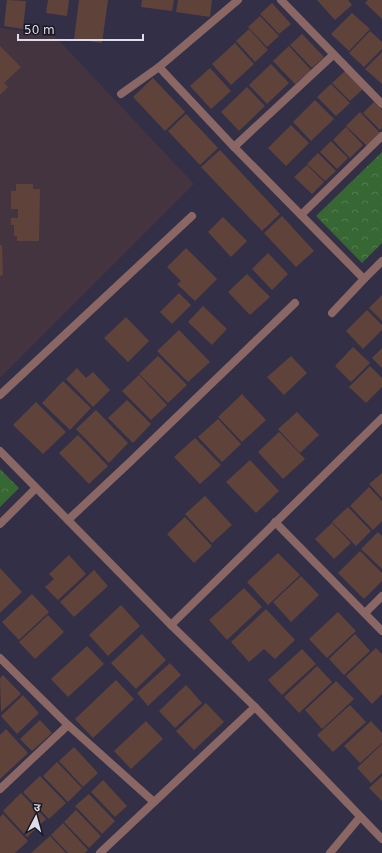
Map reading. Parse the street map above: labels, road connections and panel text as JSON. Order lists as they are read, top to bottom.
{
  "scale_bar": "50 m",
  "north": "top"
}
